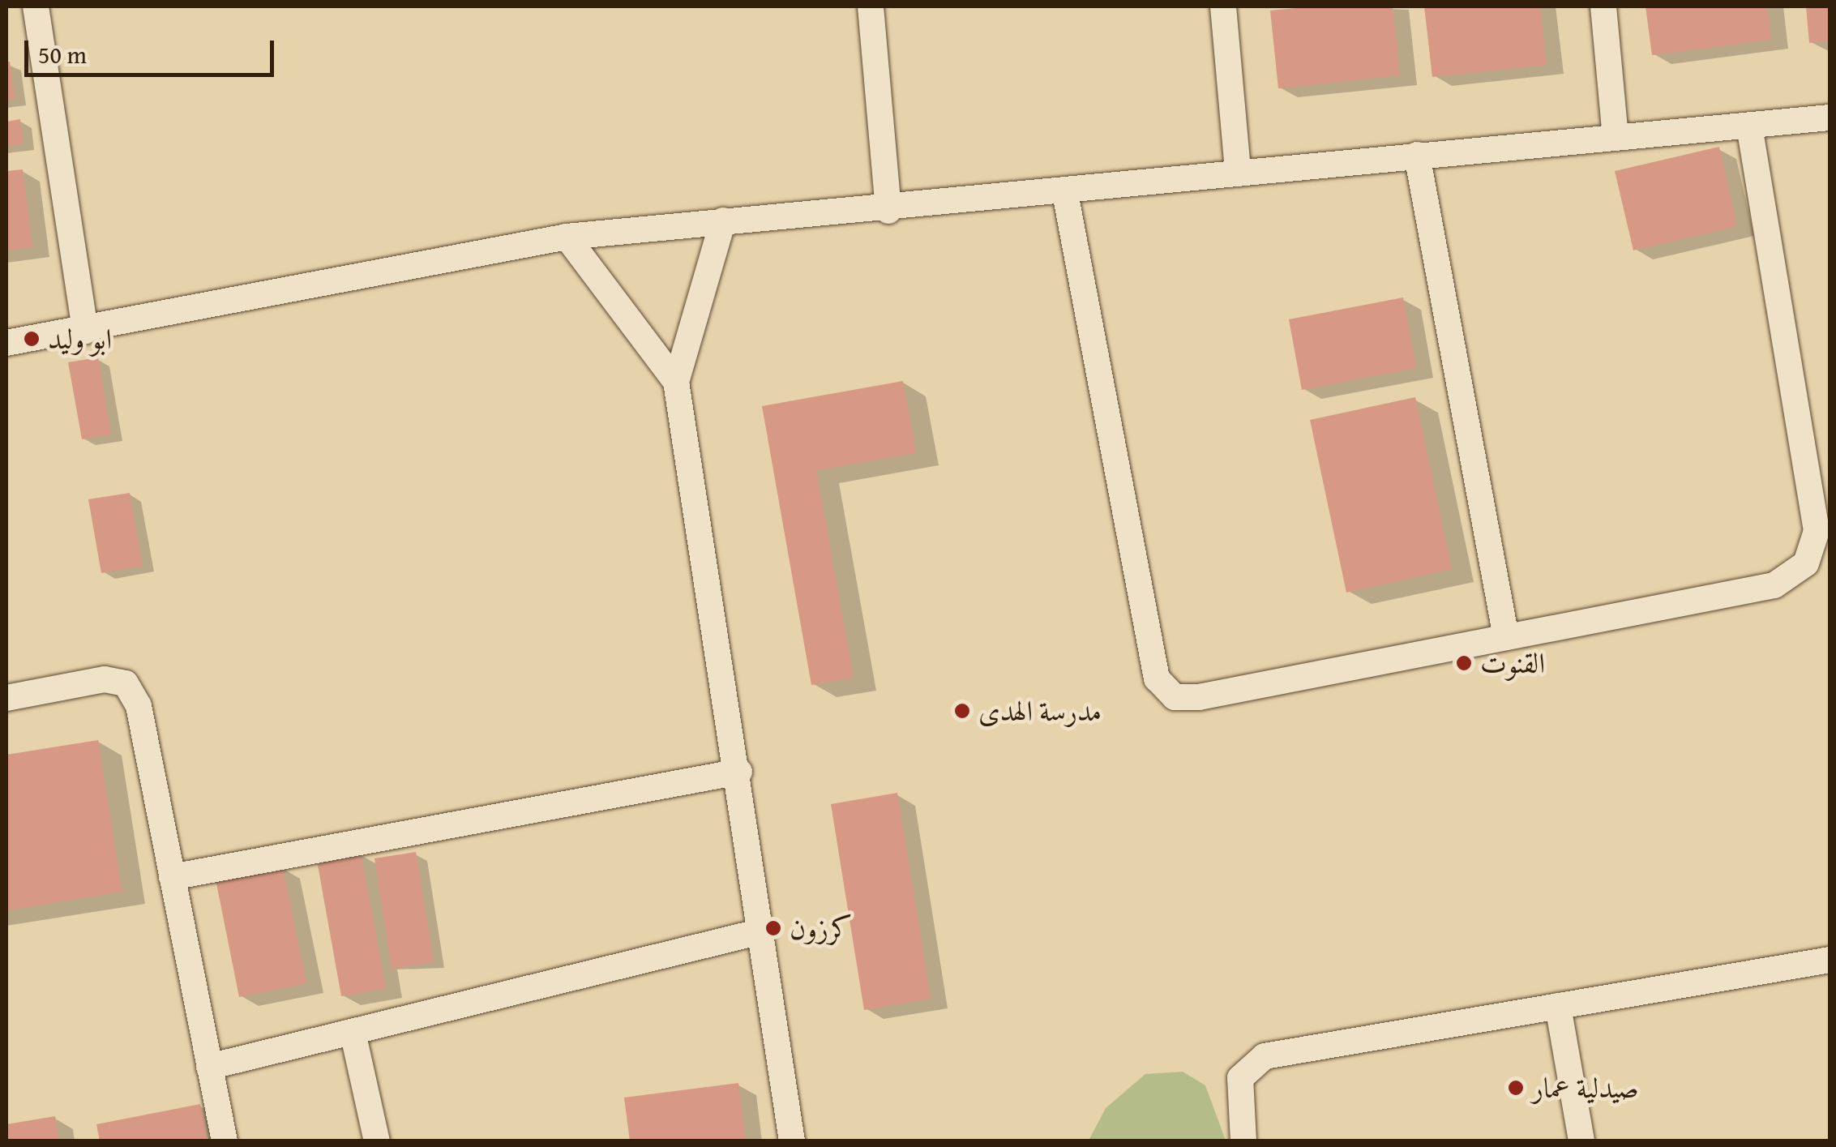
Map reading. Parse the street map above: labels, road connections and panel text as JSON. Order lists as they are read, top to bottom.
{
  "places": [
    "ابو وليد",
    "القنوت",
    "مدرسة الهدى",
    "كرزون",
    "صيدلية عمار"
  ],
  "scale_bar": "50 m"
}
